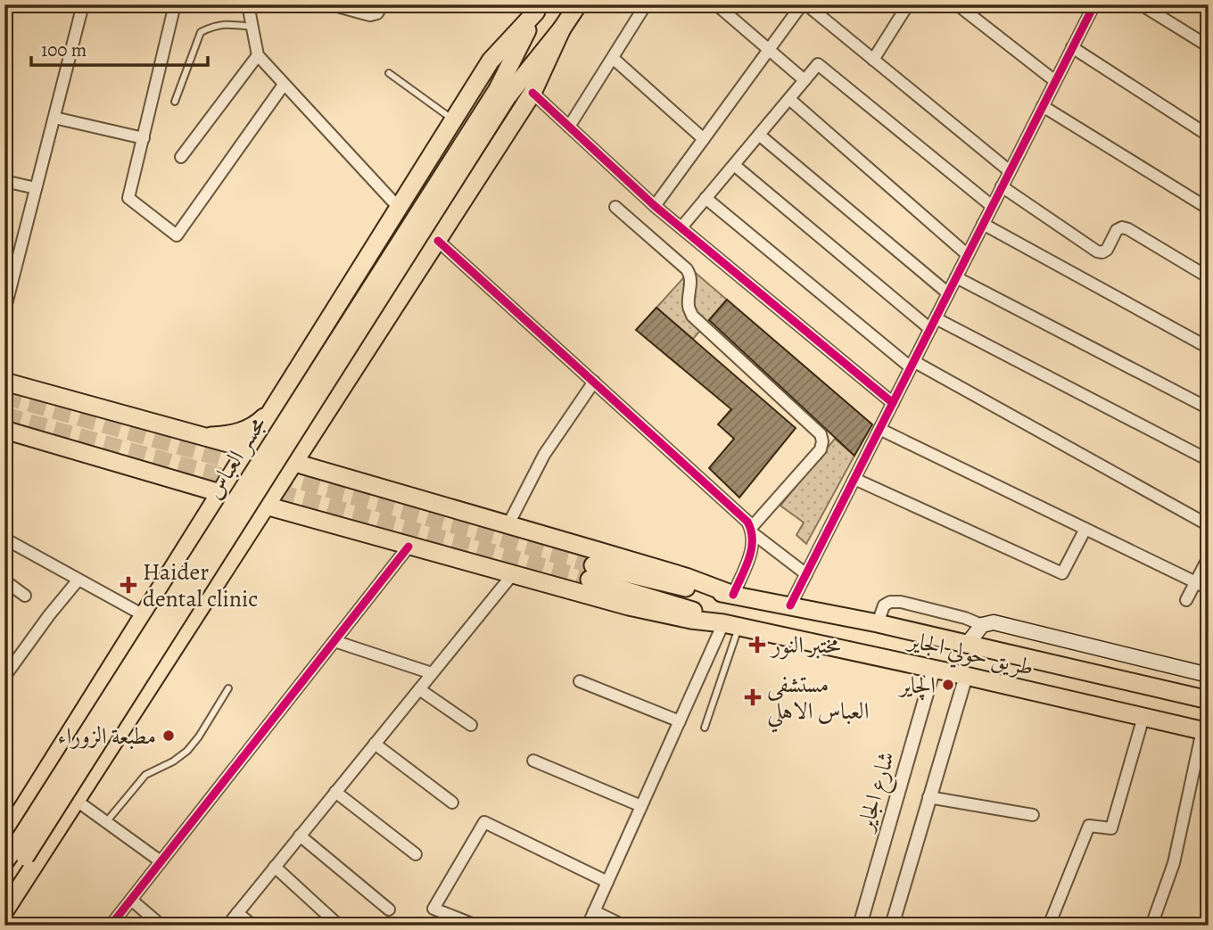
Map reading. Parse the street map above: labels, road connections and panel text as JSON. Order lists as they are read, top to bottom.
{
  "streets": {
    "highway": ["مجسر العباس", "طريق حولي الجاير"],
    "street": ["شارع الجاير"]
  },
  "crossings": [
    ["طريق حولي الجاير", "شارع الجاير"]
  ],
  "places": {
    "health": ["Haider dental clinic", "مختبر النور", "مستشفى العباس الاهلي"],
    "other": ["الچاير", "مطبعة الزوراء"]
  },
  "scale_bar": "100 m"
}
